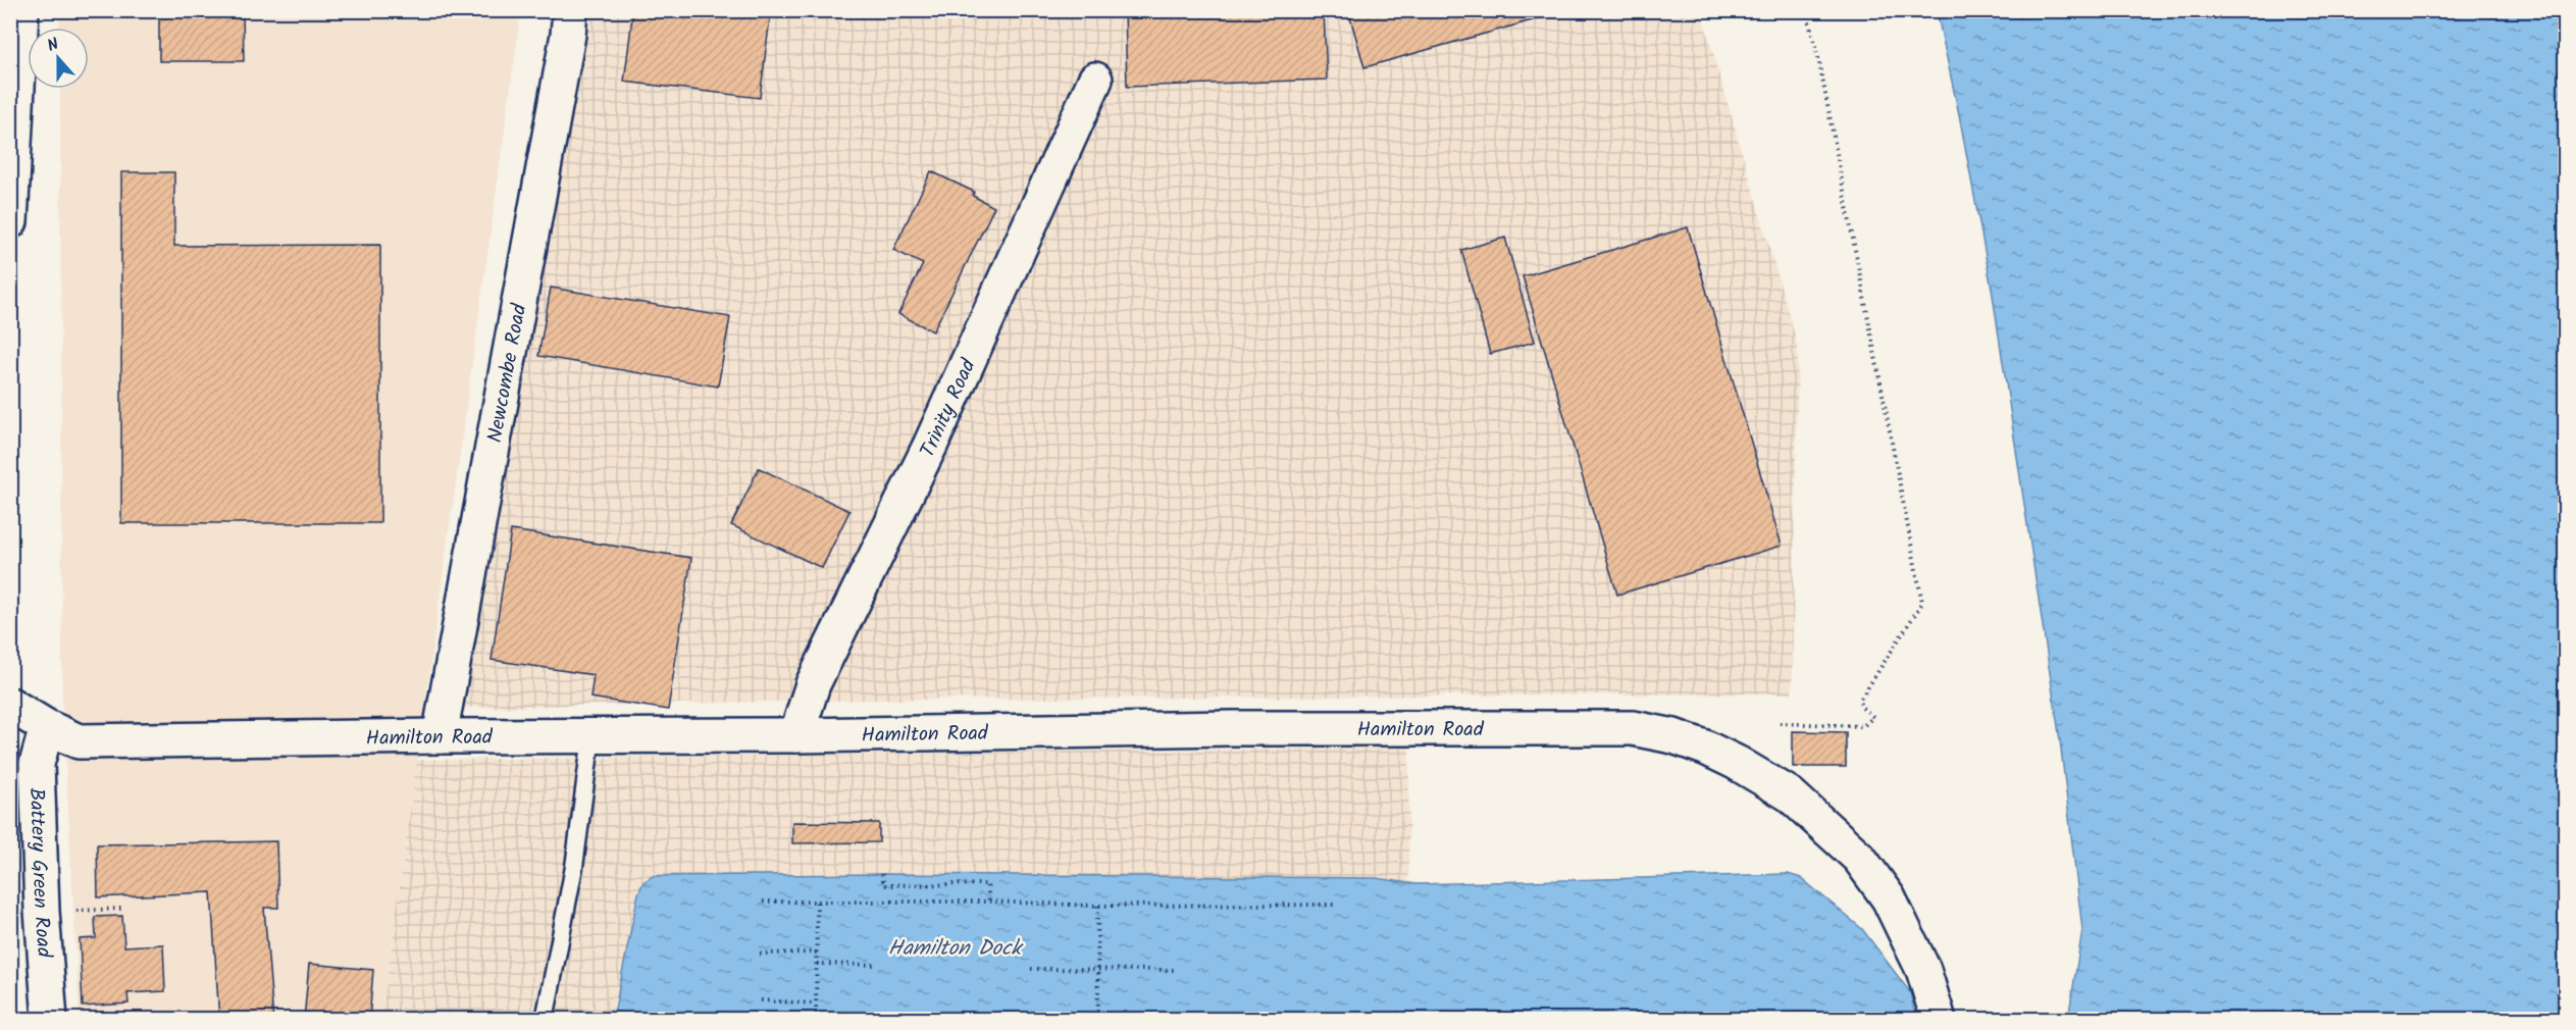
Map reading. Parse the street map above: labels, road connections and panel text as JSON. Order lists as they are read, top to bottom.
{
  "streets": {
    "street": [
      "Newcombe Road",
      "Trinity Road",
      "Hamilton Road",
      "Battery Green Road"
    ]
  },
  "crossings": [
    ["Newcombe Road", "Hamilton Road"],
    ["Trinity Road", "Hamilton Road"],
    ["Hamilton Road", "Battery Green Road"]
  ],
  "water": ["Hamilton Dock"],
  "north": "top"
}
